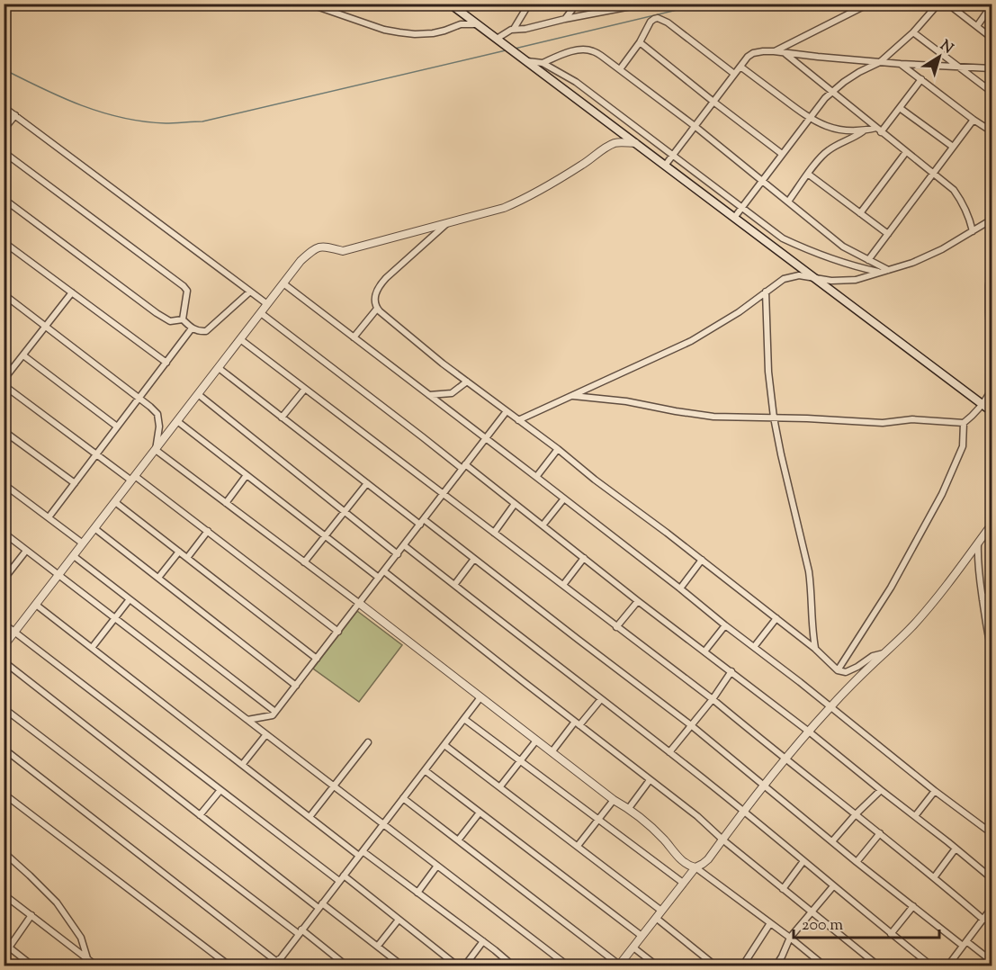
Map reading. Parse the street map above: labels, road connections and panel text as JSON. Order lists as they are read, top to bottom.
{
  "scale_bar": "200 m",
  "north": "top right"
}
